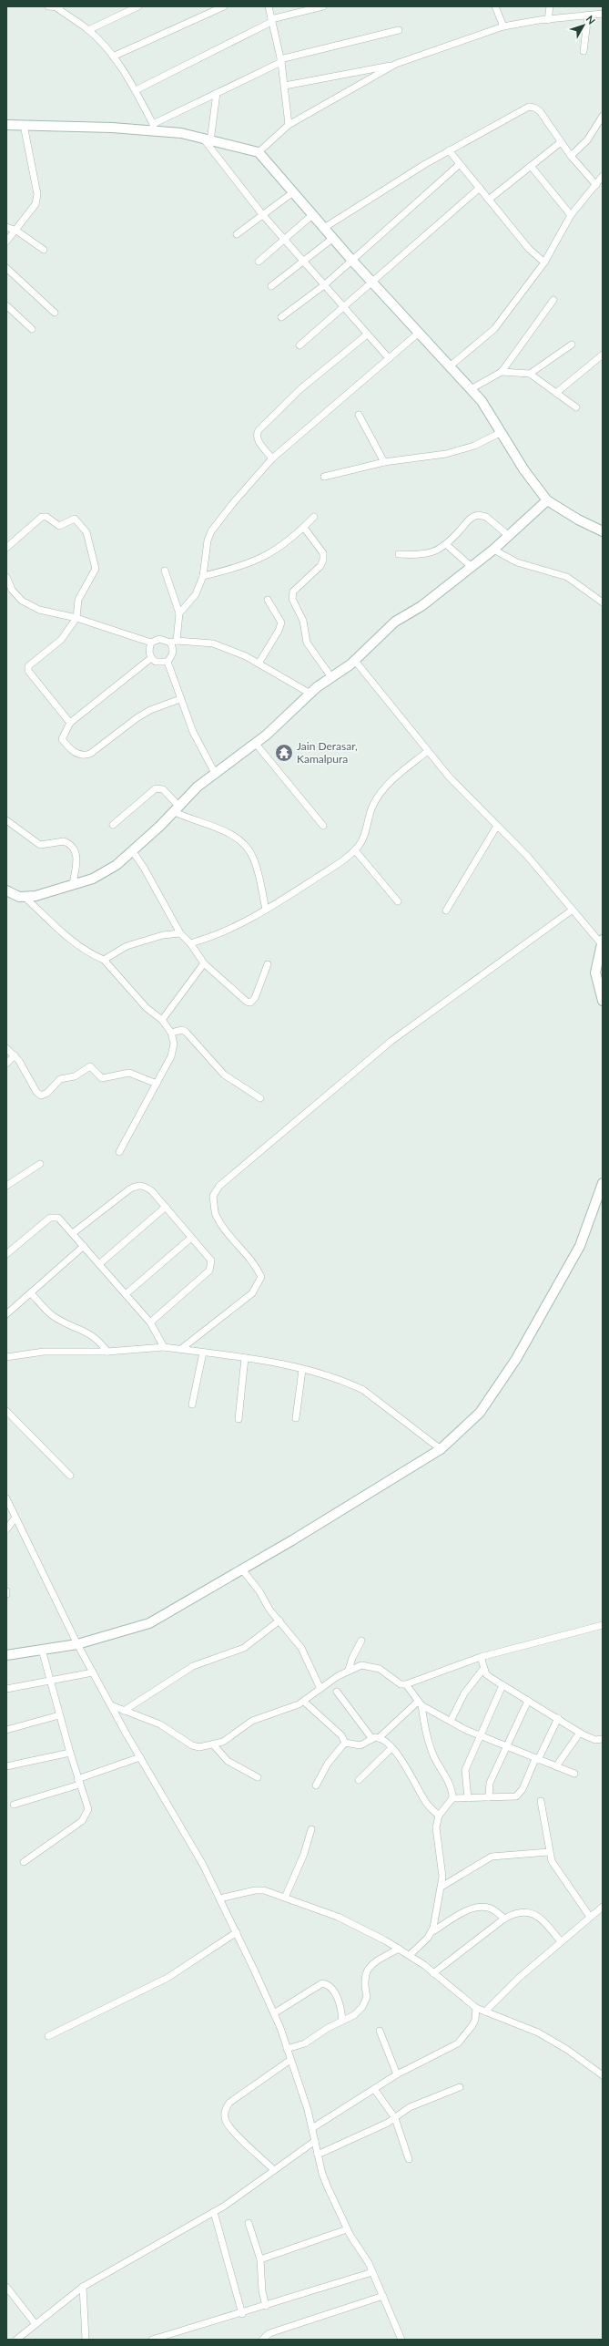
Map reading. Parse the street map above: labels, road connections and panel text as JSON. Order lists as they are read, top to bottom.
{
  "places": {
    "temple": ["Jain Derasar, Kamalpura"]
  },
  "north": "top right"
}
